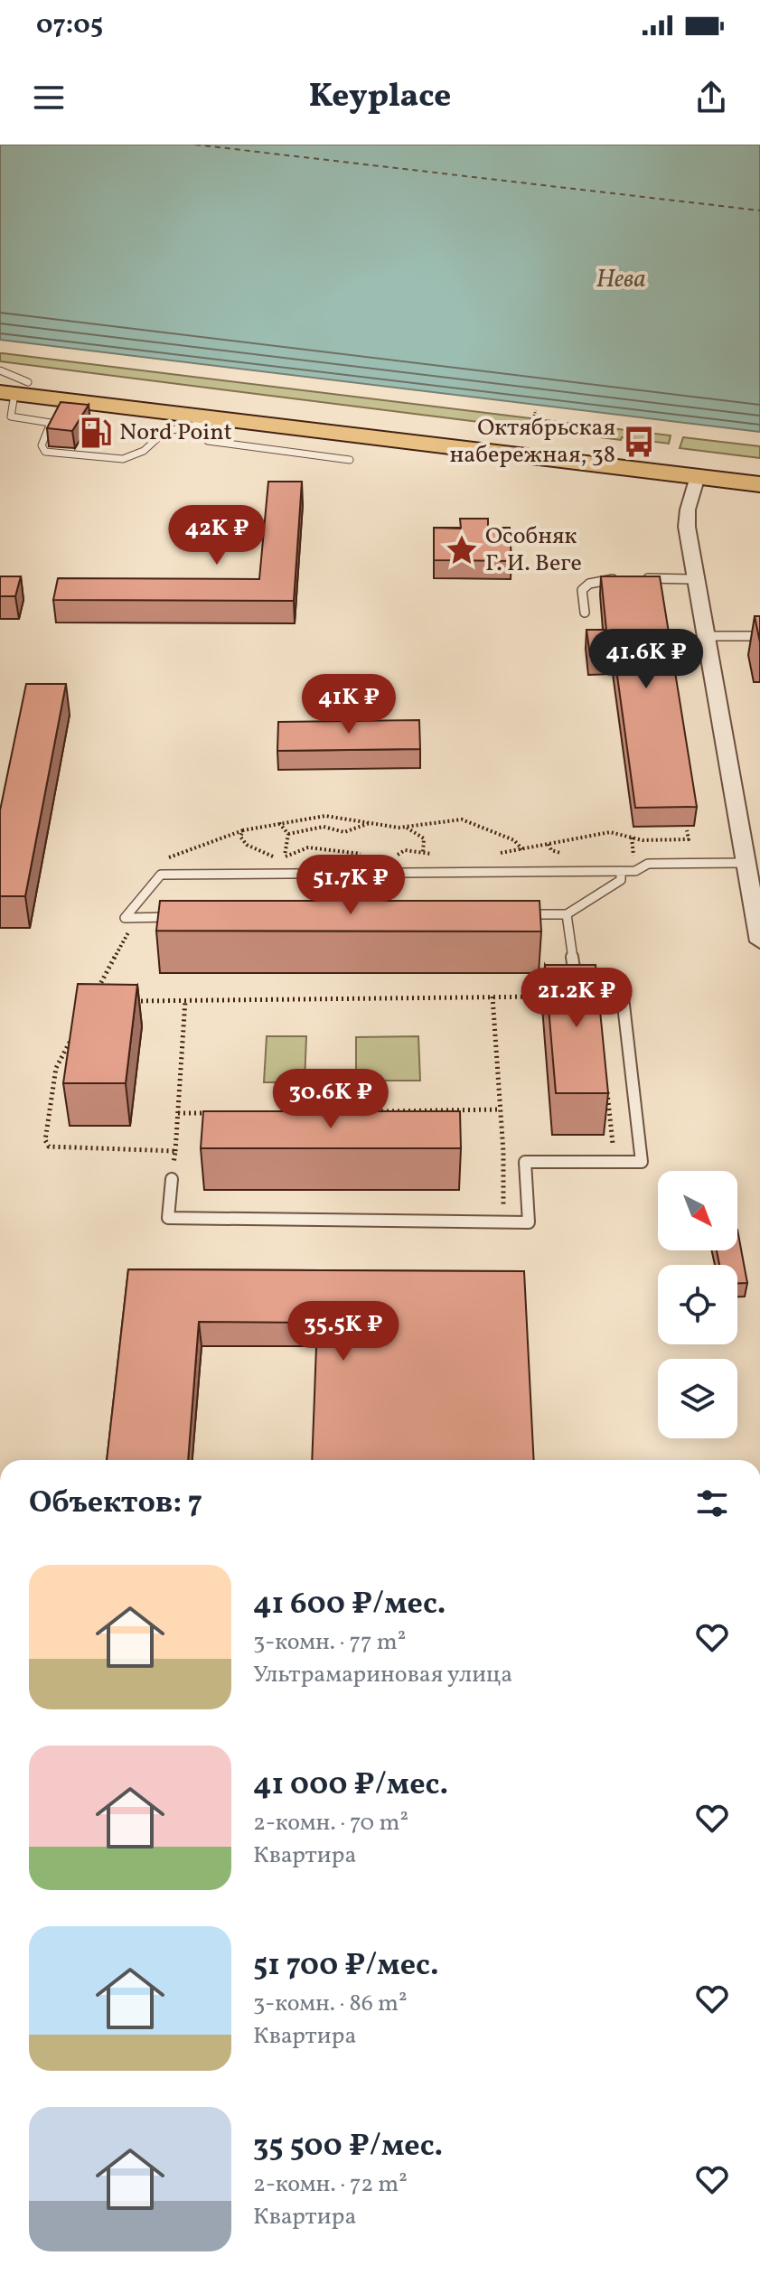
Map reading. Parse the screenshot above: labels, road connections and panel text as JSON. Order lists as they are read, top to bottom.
{
  "water": ["Нева"],
  "places": {
    "fuel station": ["Nord Point"],
    "bus stop": ["Октябрьская набережная, 38"],
    "place": ["Особняк Г. И. Веге"]
  },
  "north": "bottom right",
  "page": {
    "status": "07:05",
    "header": "Keyplace",
    "price": [
      "42K ₽",
      "41.6K ₽",
      "41K ₽",
      "51.7K ₽",
      "21.2K ₽",
      "30.6K ₽",
      "35.5K ₽"
    ],
    "heading": "Объектов: 7",
    "list": [
      {
        "name": "41 600 ₽/мес.",
        "note": "3-комн. · 77 m² · Ультрамариновая улица"
      },
      {
        "name": "41 000 ₽/мес.",
        "note": "2-комн. · 70 m² · Квартира"
      },
      {
        "name": "51 700 ₽/мес.",
        "note": "3-комн. · 86 m² · Квартира"
      },
      {
        "name": "35 500 ₽/мес.",
        "note": "2-комн. · 72 m² · Квартира"
      }
    ]
  }
}
